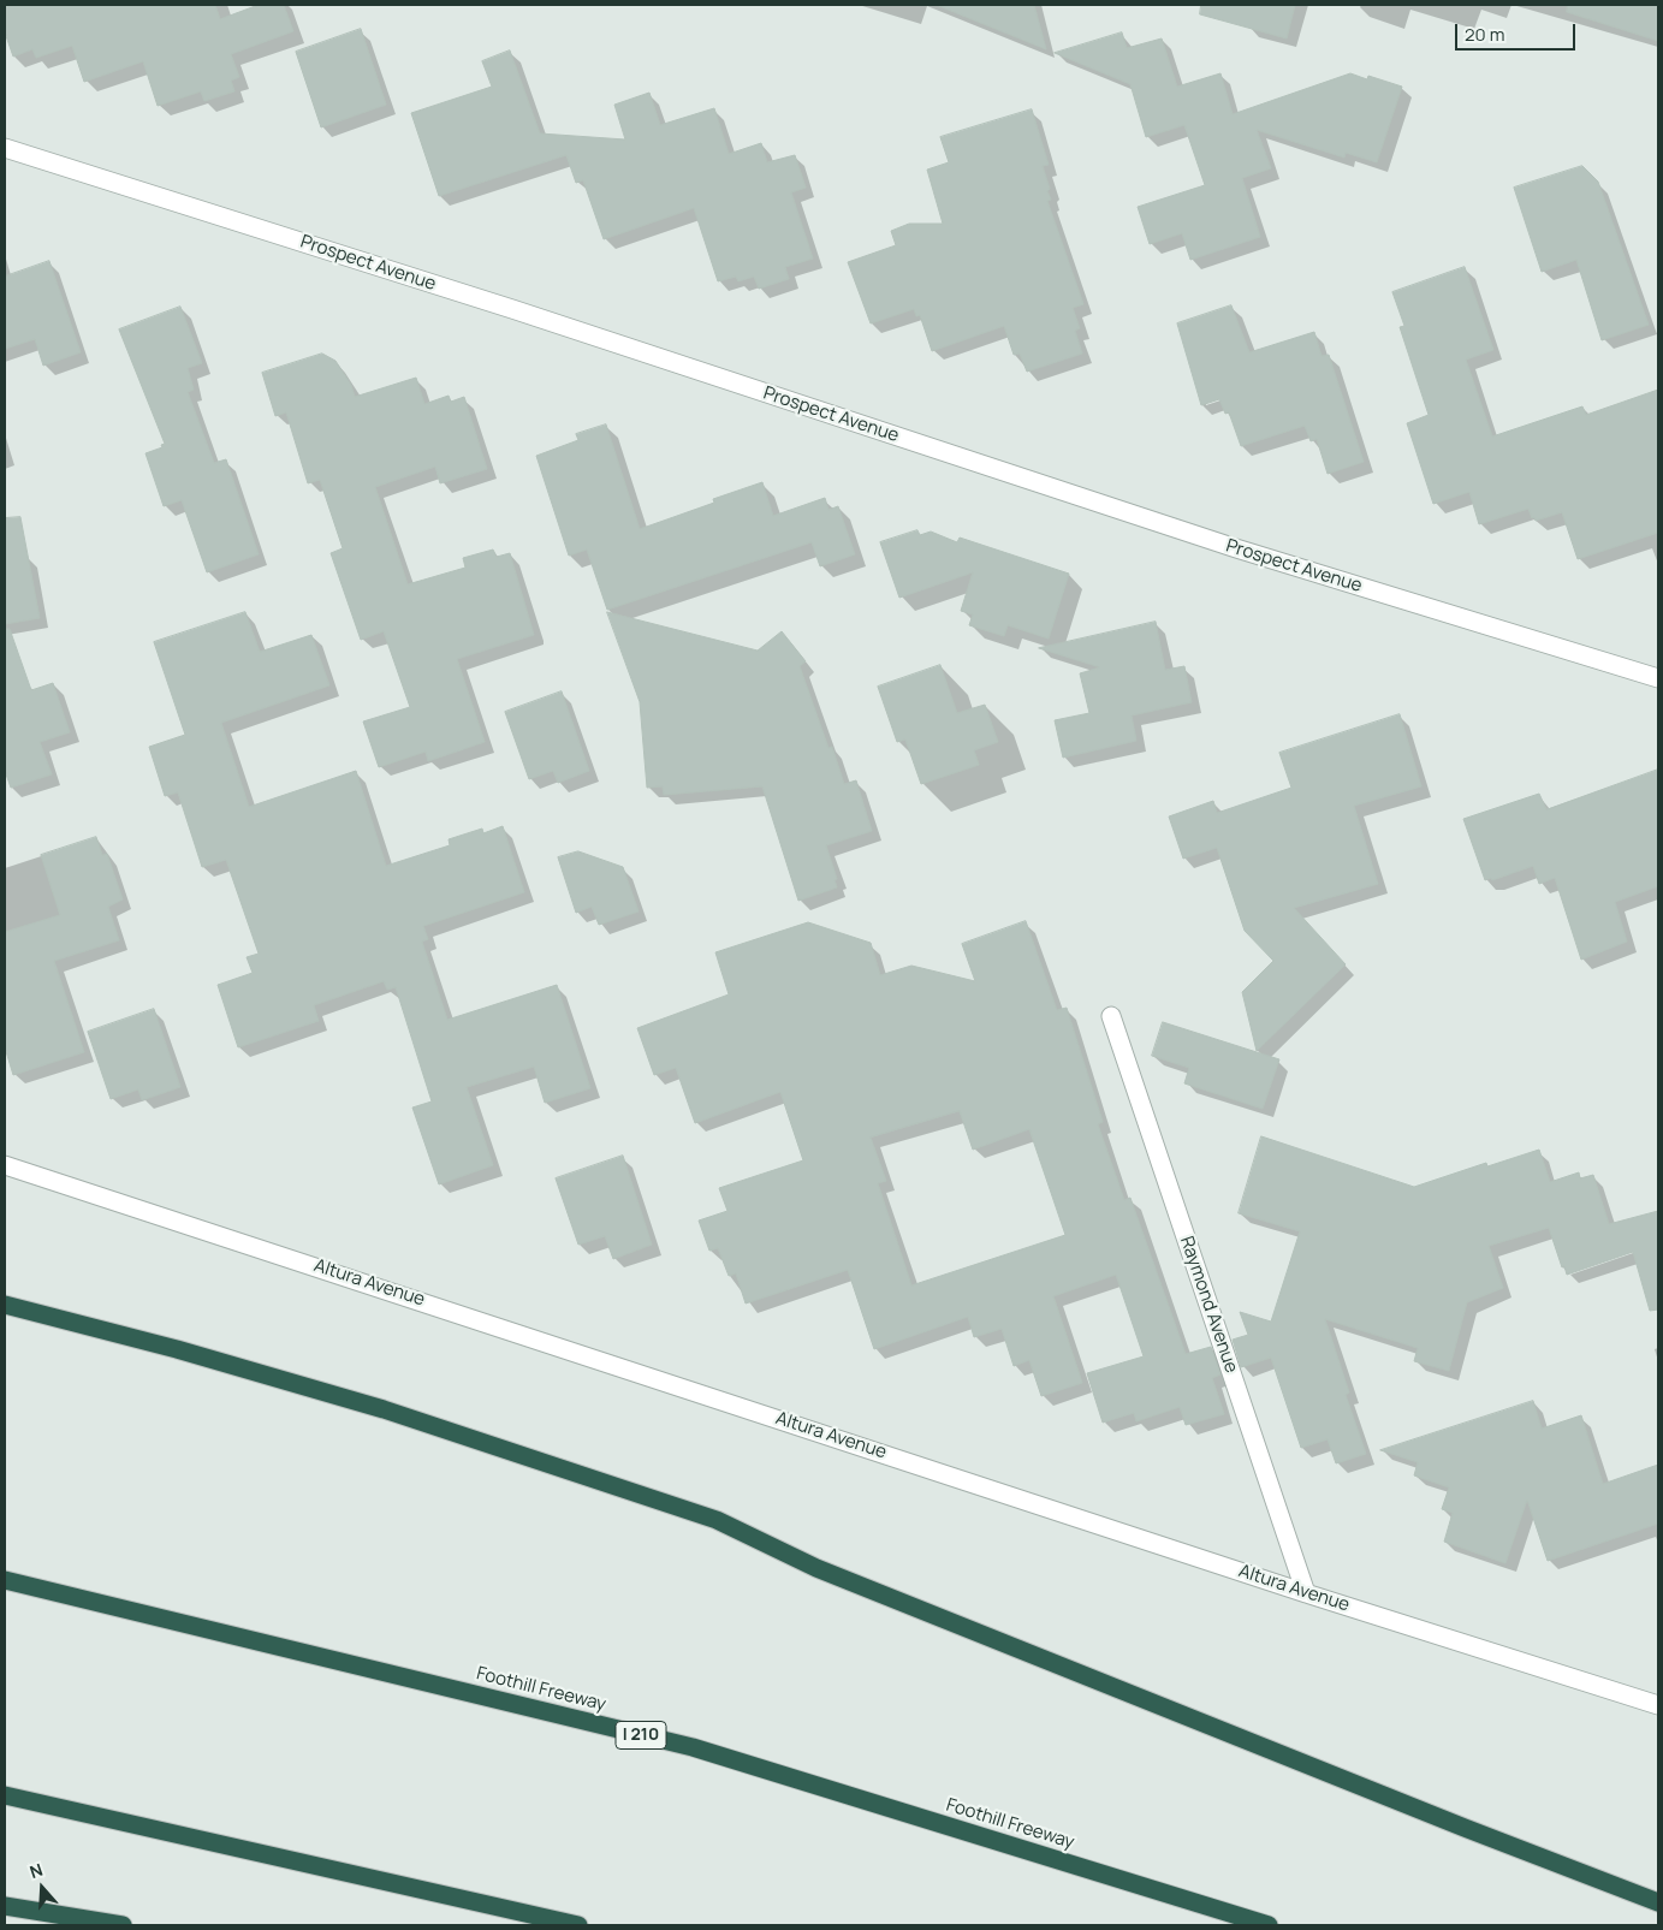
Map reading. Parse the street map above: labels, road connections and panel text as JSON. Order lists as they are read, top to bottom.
{
  "streets": {
    "highway": ["Foothill Freeway", "I 210"],
    "street": ["Prospect Avenue", "Altura Avenue", "Raymond Avenue"]
  },
  "crossings": [
    ["Altura Avenue", "Raymond Avenue"]
  ],
  "scale_bar": "20 m",
  "north": "top"
}
